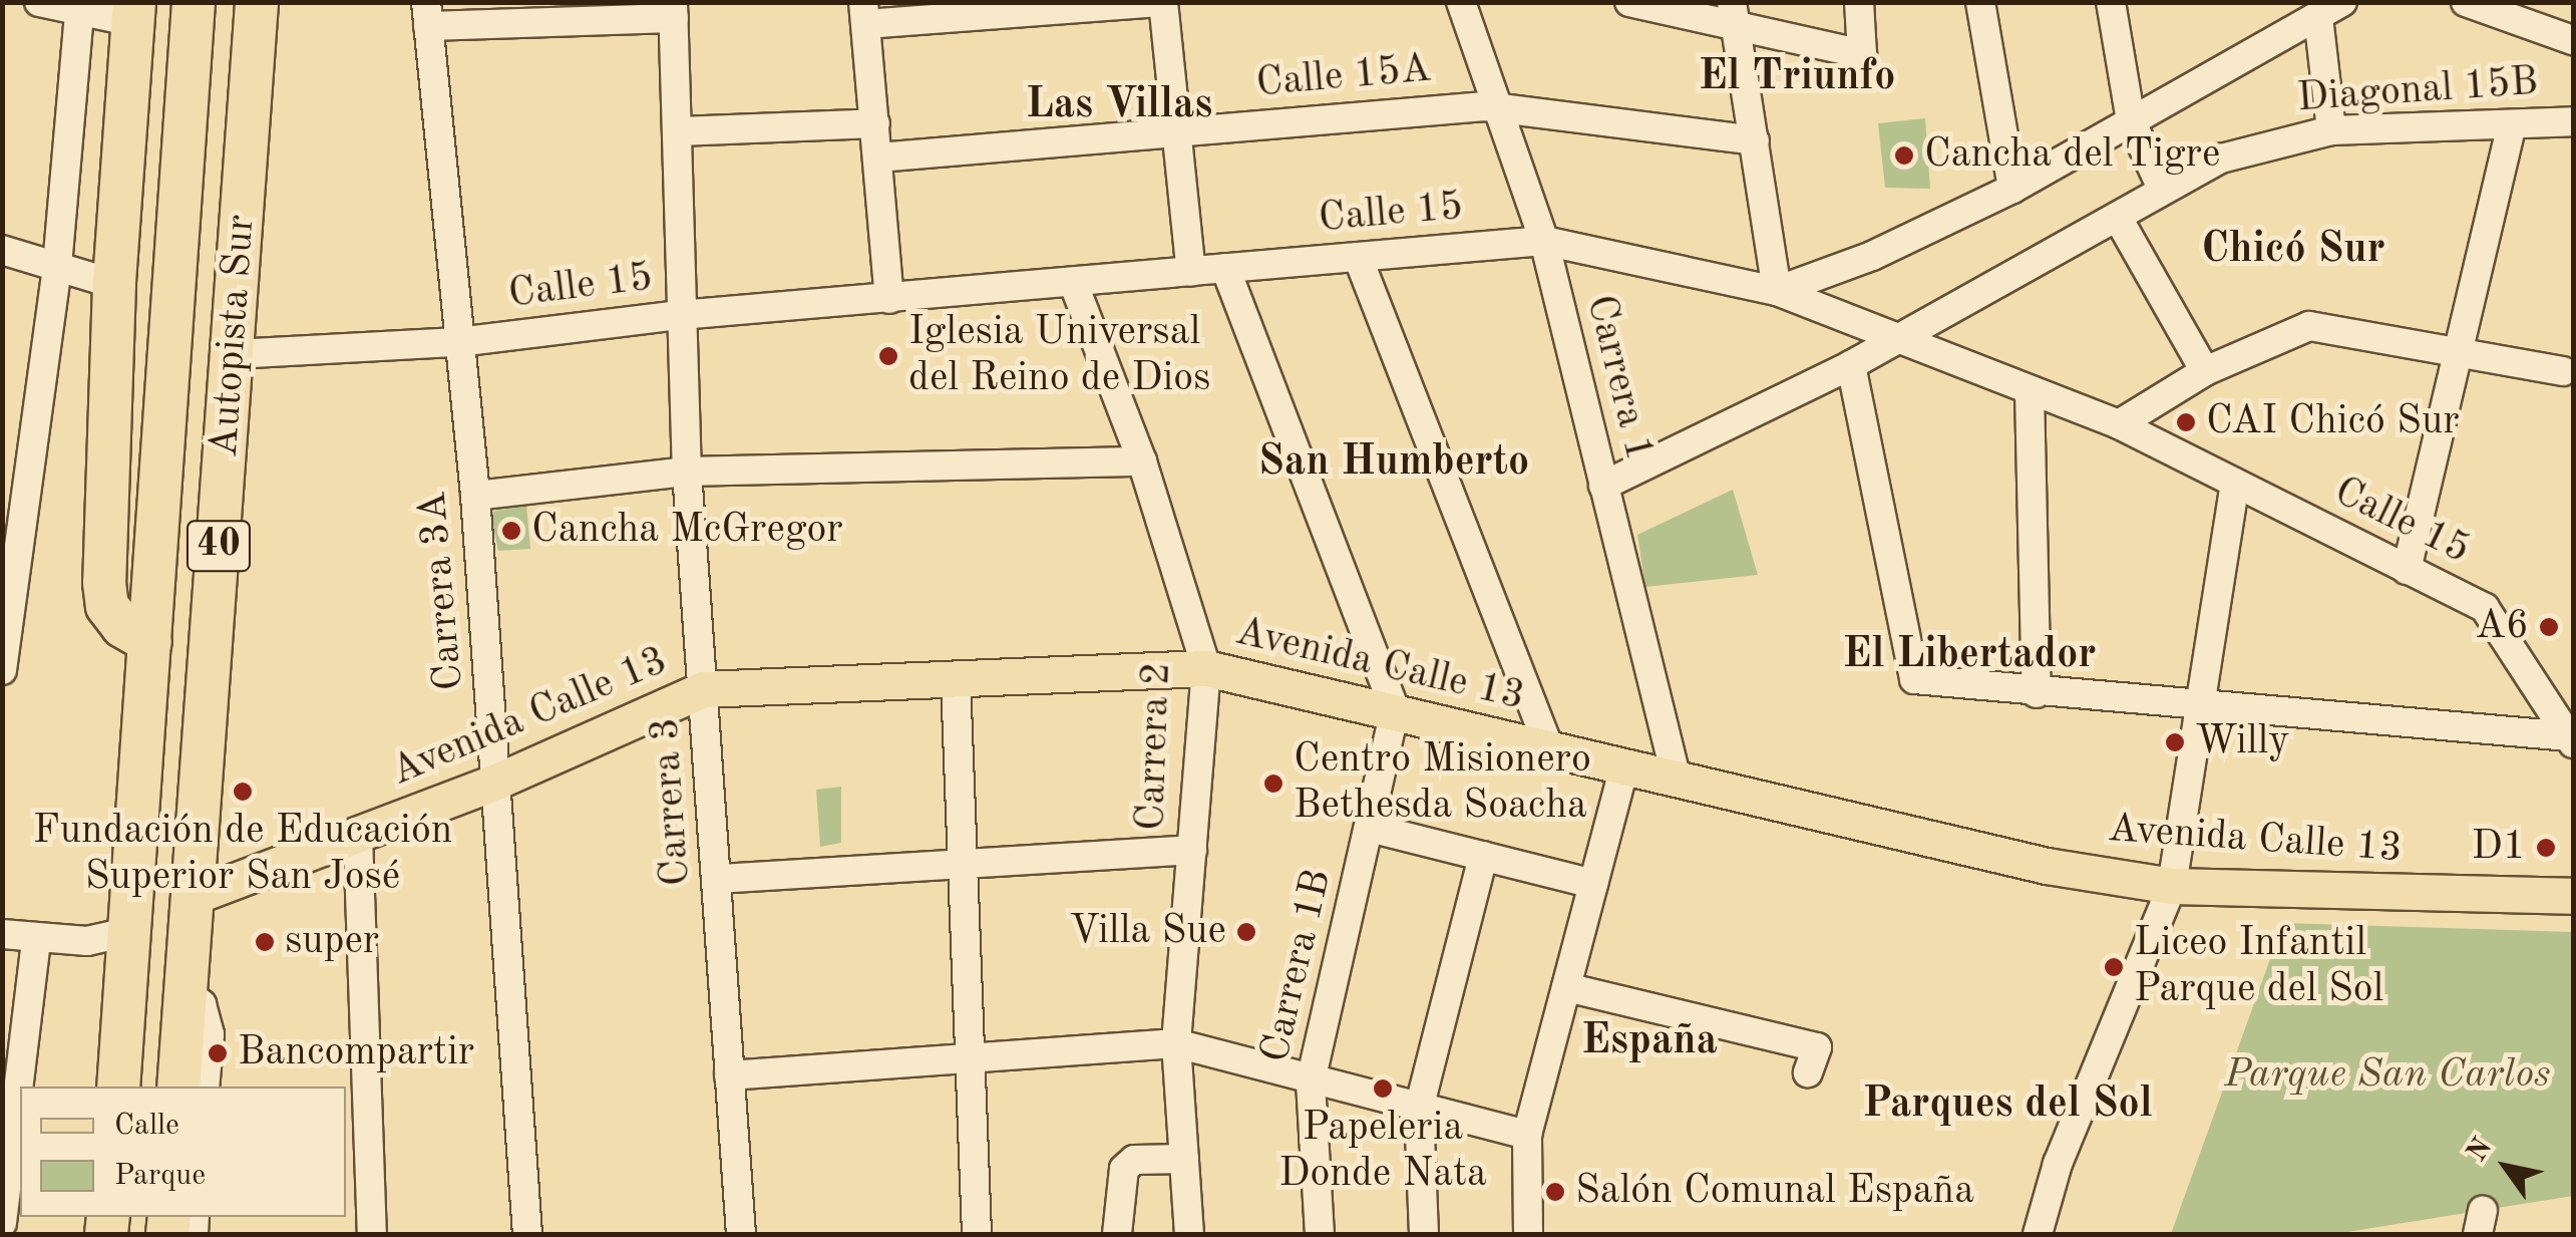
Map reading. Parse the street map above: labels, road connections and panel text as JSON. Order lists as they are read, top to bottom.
{
  "streets": {
    "highway": ["Autopista Sur", "40"],
    "main road": ["Avenida Calle 13"],
    "street": [
      "Calle 15A",
      "Diagonal 15B",
      "Calle 15",
      "Carrera 1",
      "Carrera 3A",
      "Carrera 2",
      "Carrera 3",
      "Carrera 1B"
    ]
  },
  "crossings": [
    ["Calle 15A", "Carrera 1"],
    ["Diagonal 15B", "Calle 15"],
    ["Diagonal 15B", "Carrera 1"],
    ["Calle 15", "Autopista Sur"],
    ["Calle 15", "Carrera 1"],
    ["Calle 15", "Carrera 3A"],
    ["Calle 15", "Carrera 2"],
    ["Calle 15", "Carrera 3"],
    ["Autopista Sur", "Avenida Calle 13"],
    ["Carrera 1", "Avenida Calle 13"],
    ["Carrera 3A", "Avenida Calle 13"],
    ["Avenida Calle 13", "Carrera 2"],
    ["Avenida Calle 13", "Carrera 3"],
    ["Avenida Calle 13", "Carrera 1B"]
  ],
  "districts": [
    "El Triunfo",
    "Las Villas",
    "Chicó Sur",
    "San Humberto",
    "El Libertador",
    "España",
    "Parques del Sol"
  ],
  "parks": ["Parque San Carlos"],
  "places": [
    "Cancha del Tigre",
    "Iglesia Universal del Reino de Dios",
    "CAI Chicó Sur",
    "Cancha McGregor",
    "A6",
    "Willy",
    "Centro Misionero Bethesda Soacha",
    "Fundación de Educación Superior San José",
    "D1",
    "Villa Sue",
    "super",
    "Liceo Infantil Parque del Sol",
    "Bancompartir",
    "Papeleria Donde Nata",
    "Salón Comunal España"
  ],
  "legend": ["Calle", "Parque"],
  "north": "top left"
}
